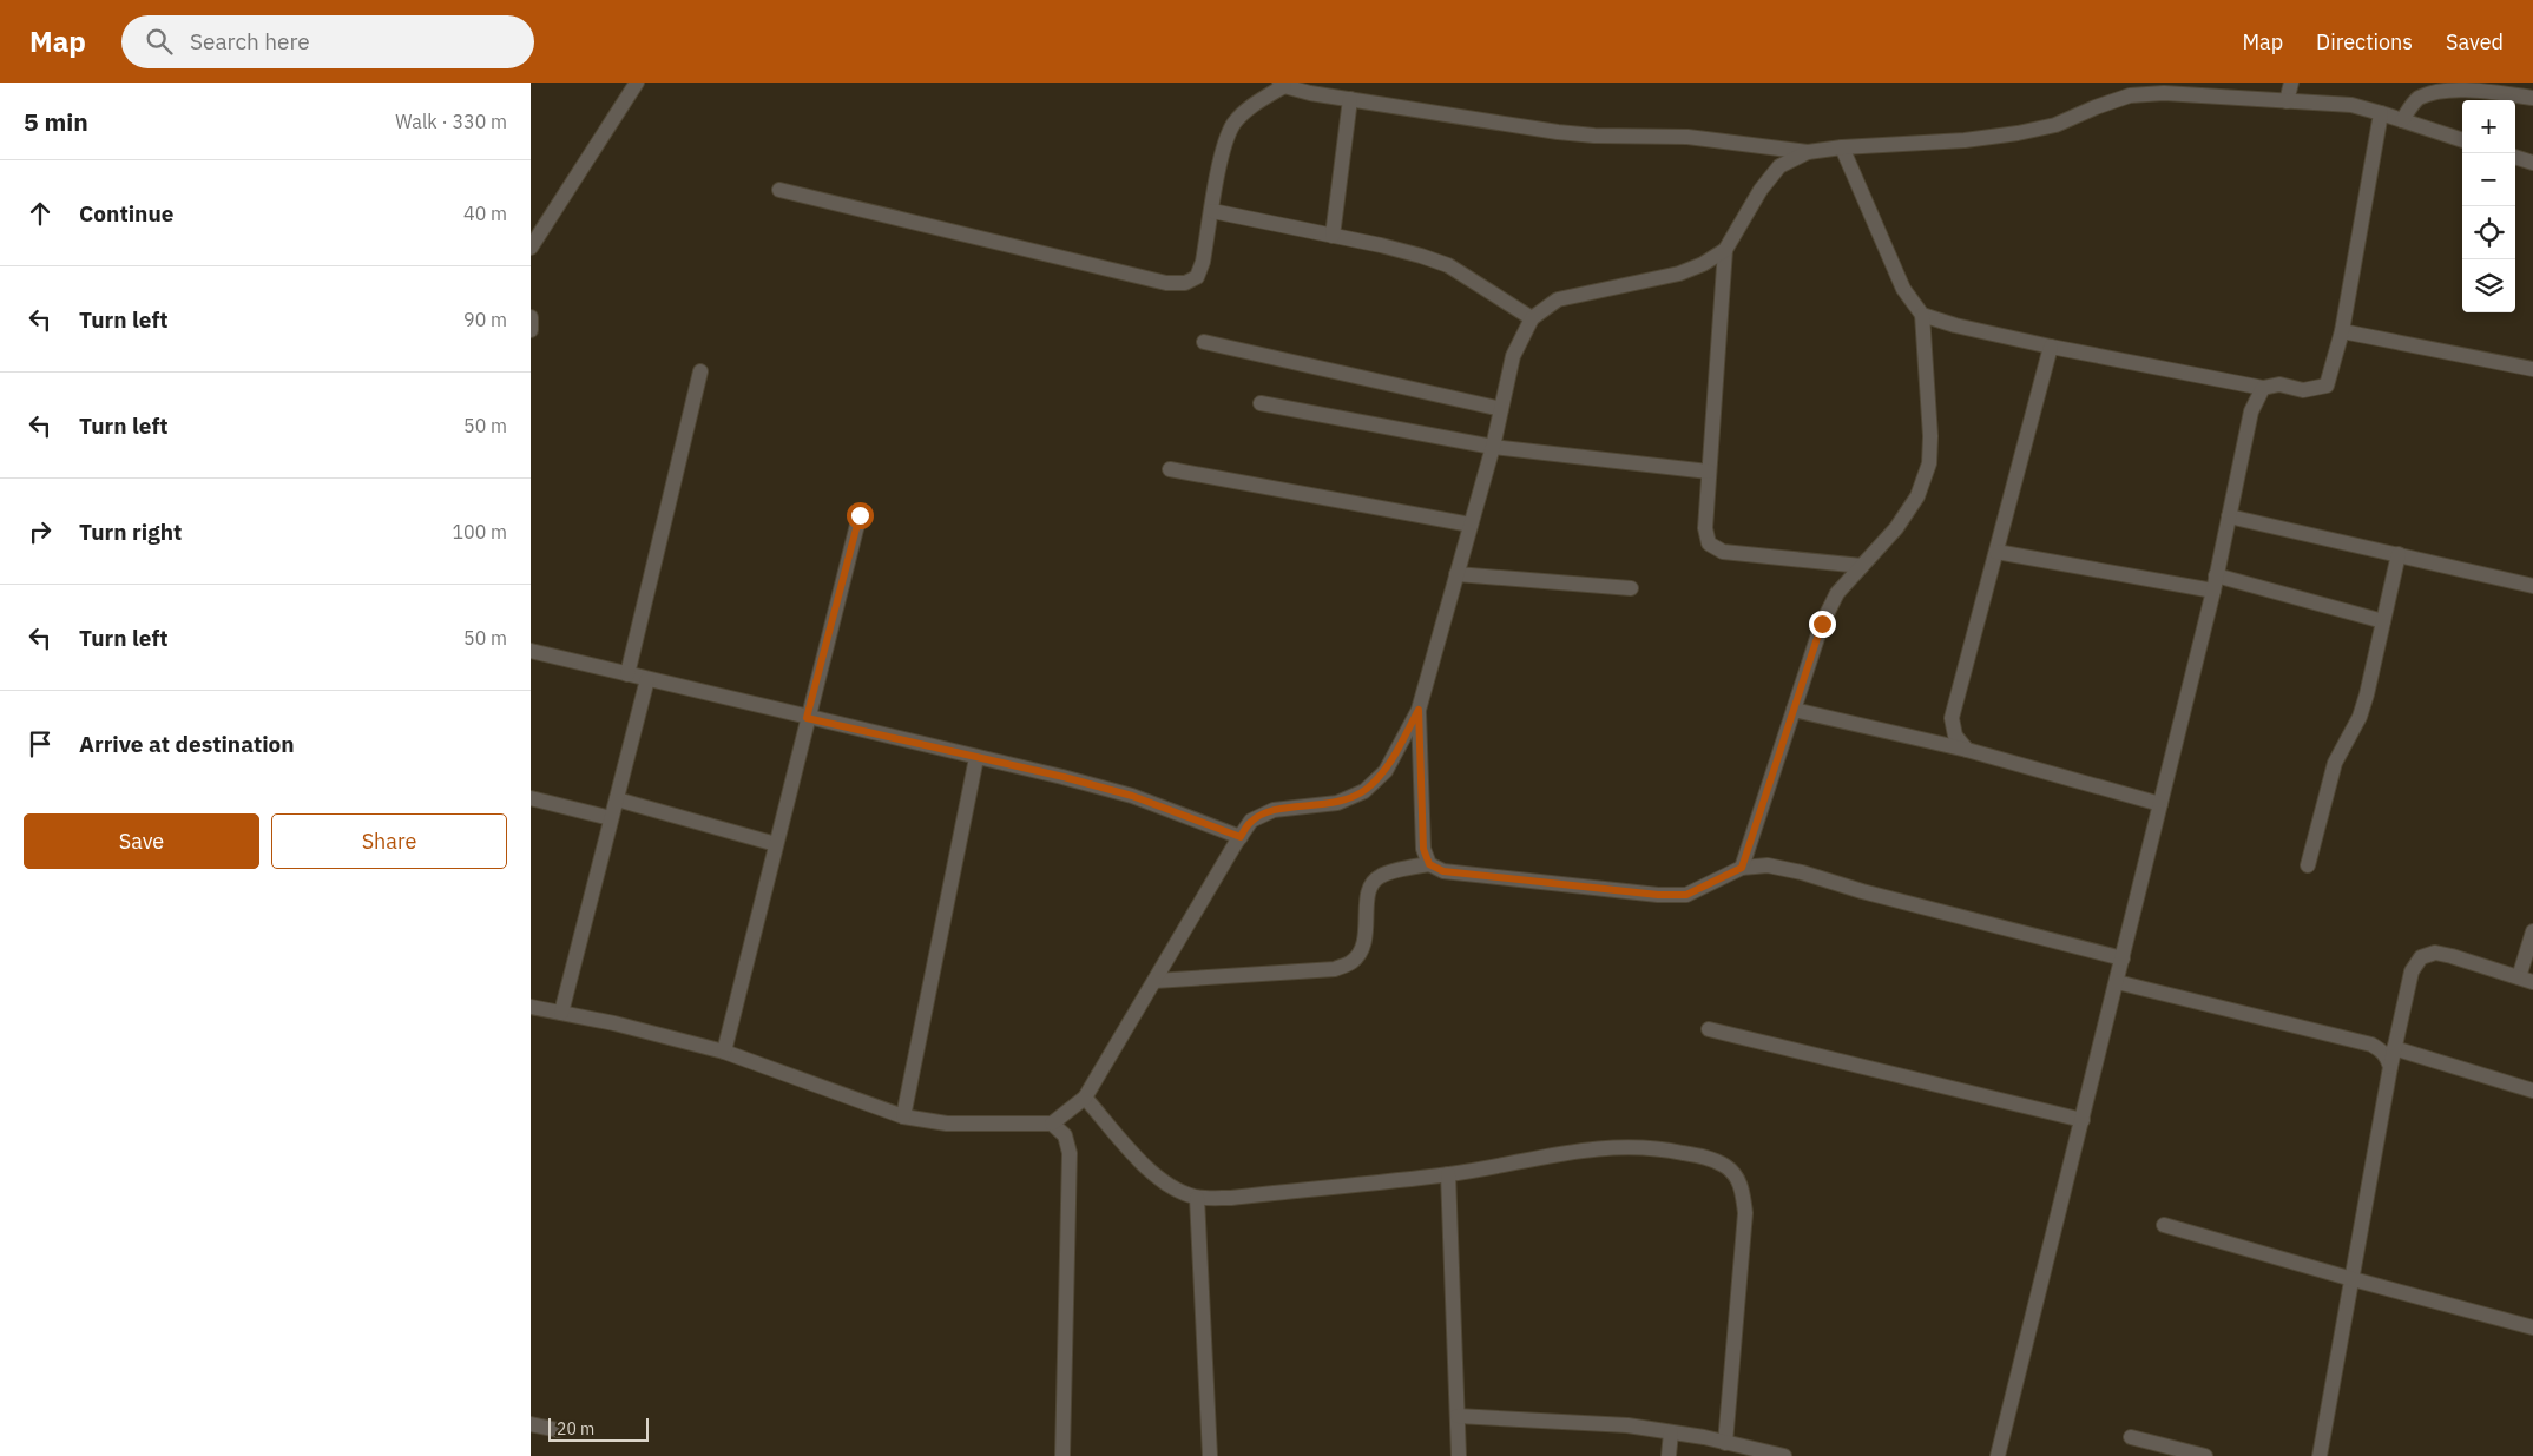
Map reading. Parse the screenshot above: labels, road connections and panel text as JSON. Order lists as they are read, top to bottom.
{
  "scale_bar": "20 m",
  "page": {
    "header": "Map",
    "search": "Search here",
    "nav": ["Map", "Directions", "Saved"],
    "heading": ["5 min", "Walk · 330 m"],
    "map_buttons": ["+", "−"],
    "list": [
      ["Continue", "40 m"],
      ["Turn left", "90 m"],
      ["Turn left", "50 m"],
      ["Turn right", "100 m"],
      ["Turn left", "50 m"],
      "Arrive at destination"
    ],
    "buttons": ["Save", "Share"],
    "scale": "20 m"
  }
}
